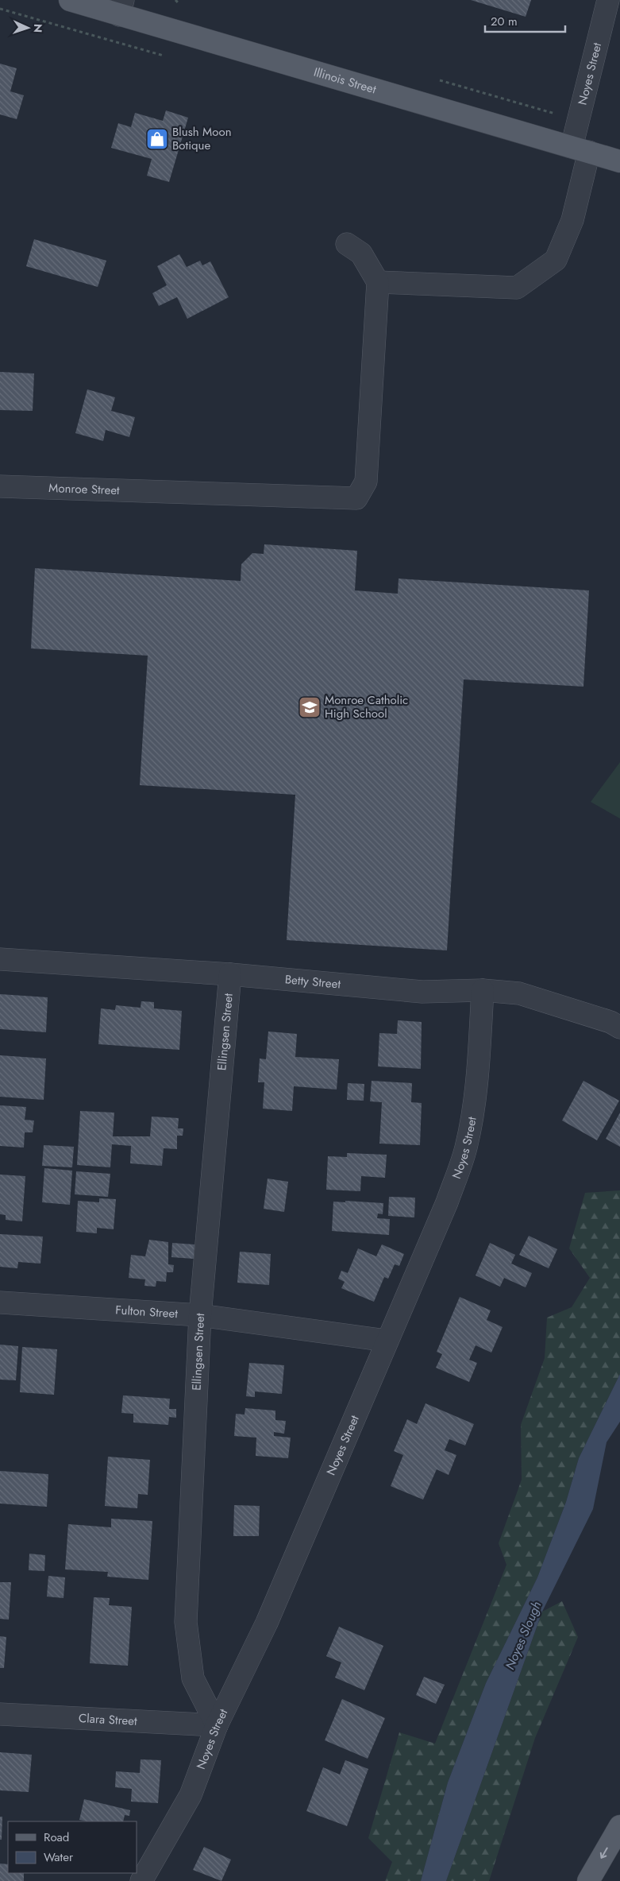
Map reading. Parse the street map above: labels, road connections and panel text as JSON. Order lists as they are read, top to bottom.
{
  "streets": {
    "main road": ["Illinois Street"],
    "street": [
      "Noyes Street",
      "Monroe Street",
      "Betty Street",
      "Ellingsen Street",
      "Fulton Street",
      "Clara Street"
    ]
  },
  "crossings": [
    ["Noyes Street", "Illinois Street"],
    ["Noyes Street", "Monroe Street"],
    ["Noyes Street", "Betty Street"],
    ["Noyes Street", "Ellingsen Street"],
    ["Noyes Street", "Fulton Street"],
    ["Noyes Street", "Clara Street"],
    ["Betty Street", "Ellingsen Street"],
    ["Ellingsen Street", "Fulton Street"],
    ["Ellingsen Street", "Clara Street"]
  ],
  "water": ["Noyes Slough"],
  "places": {
    "shop": ["Blush Moon Botique"],
    "school or university": ["Monroe Catholic High School"]
  },
  "legend": ["Road", "Water"],
  "scale_bar": "20 m",
  "north": "right"
}
